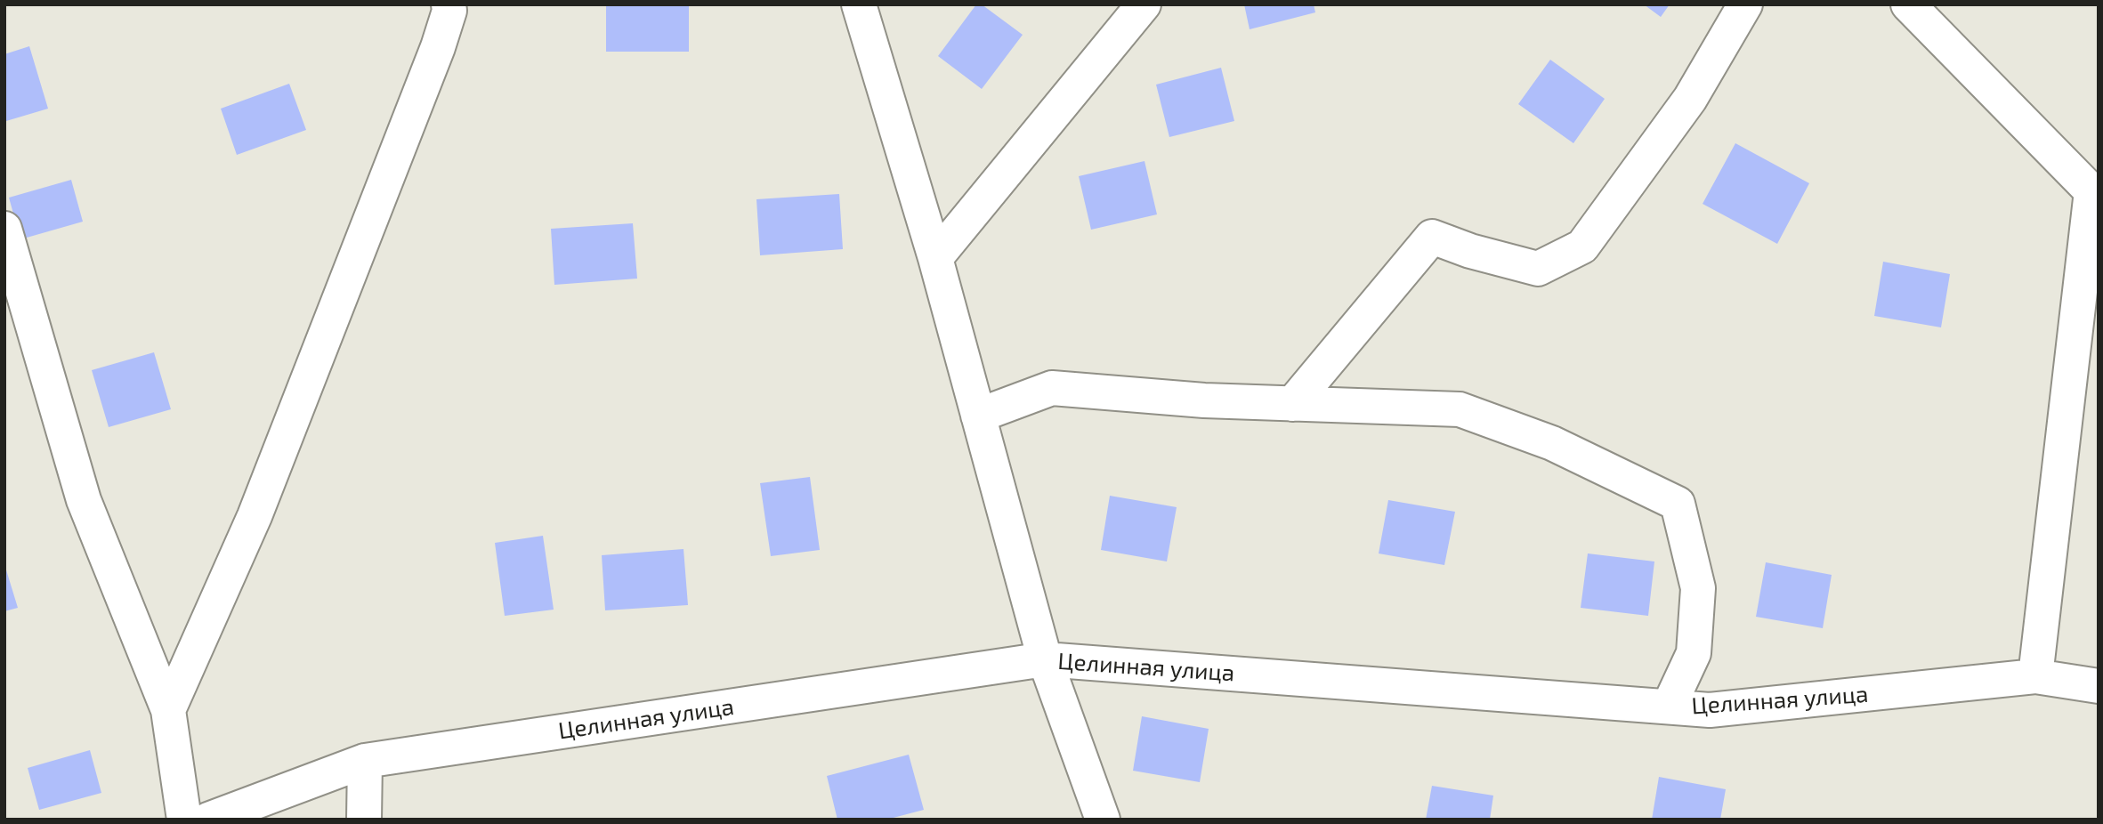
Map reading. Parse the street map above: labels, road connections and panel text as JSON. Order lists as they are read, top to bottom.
{
  "streets": {
    "street": ["Целинная улица"]
  }
}
